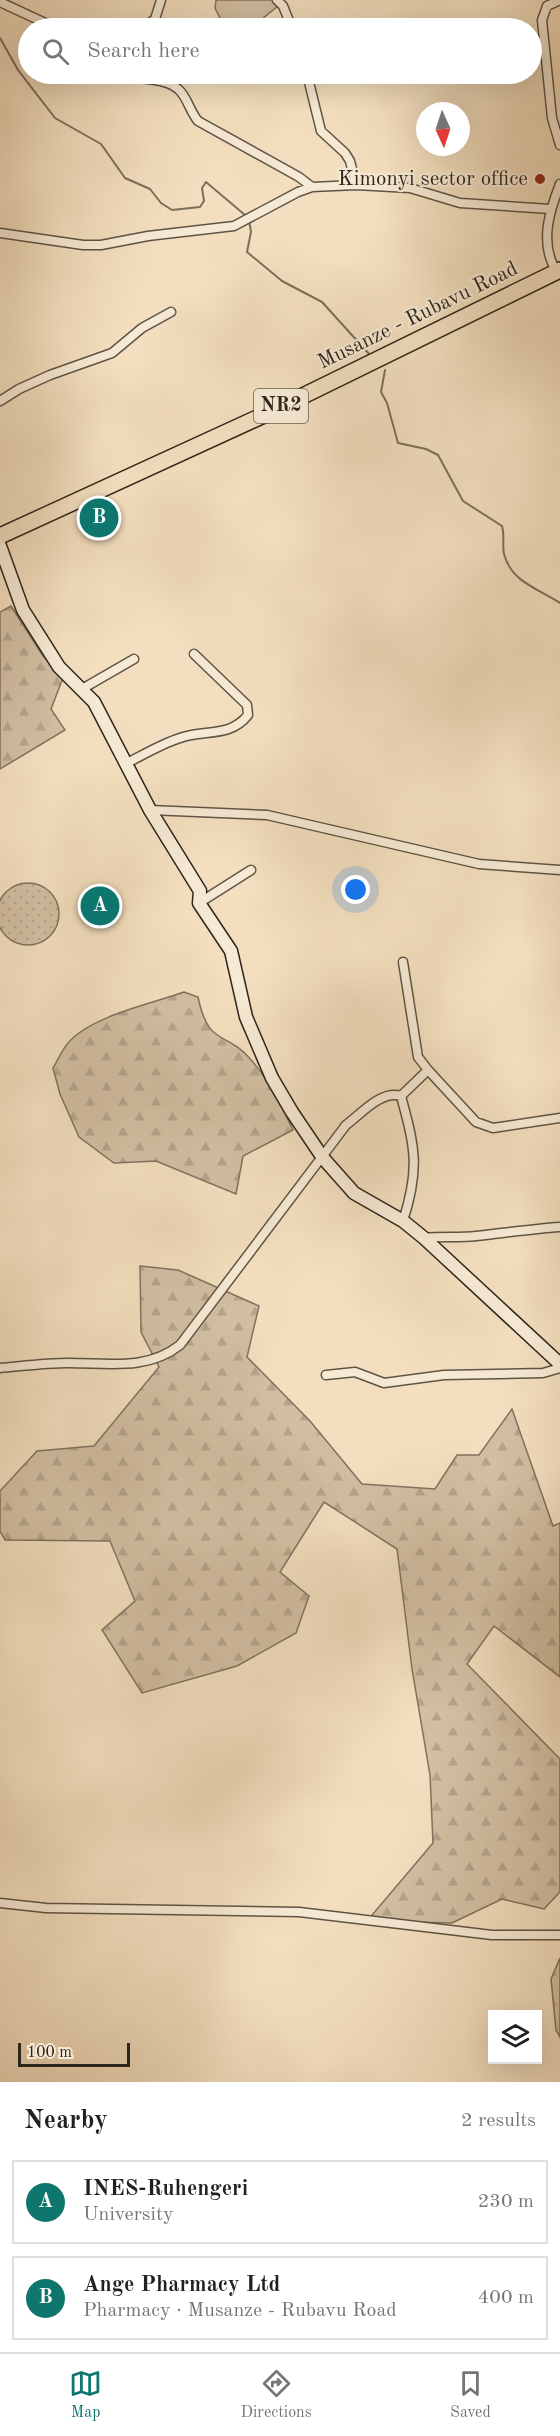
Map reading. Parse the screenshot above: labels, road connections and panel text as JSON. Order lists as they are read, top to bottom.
{
  "streets": {
    "highway": ["Musanze - Rubavu Road", "NR2"]
  },
  "places": ["Kimonyi sector office"],
  "scale_bar": "100 m",
  "north": "bottom",
  "page": {
    "search": "Search here",
    "pins": ["B", "A"],
    "scale": "100 m",
    "heading": ["Nearby", "2 results"],
    "list": [
      {
        "mark": "A",
        "name": "INES-Ruhengeri",
        "note": "University",
        "value": "230 m"
      },
      {
        "mark": "B",
        "name": "Ange Pharmacy Ltd",
        "note": "Pharmacy · Musanze - Rubavu Road",
        "value": "400 m"
      }
    ],
    "nav": ["Map", "Directions", "Saved"]
  }
}
